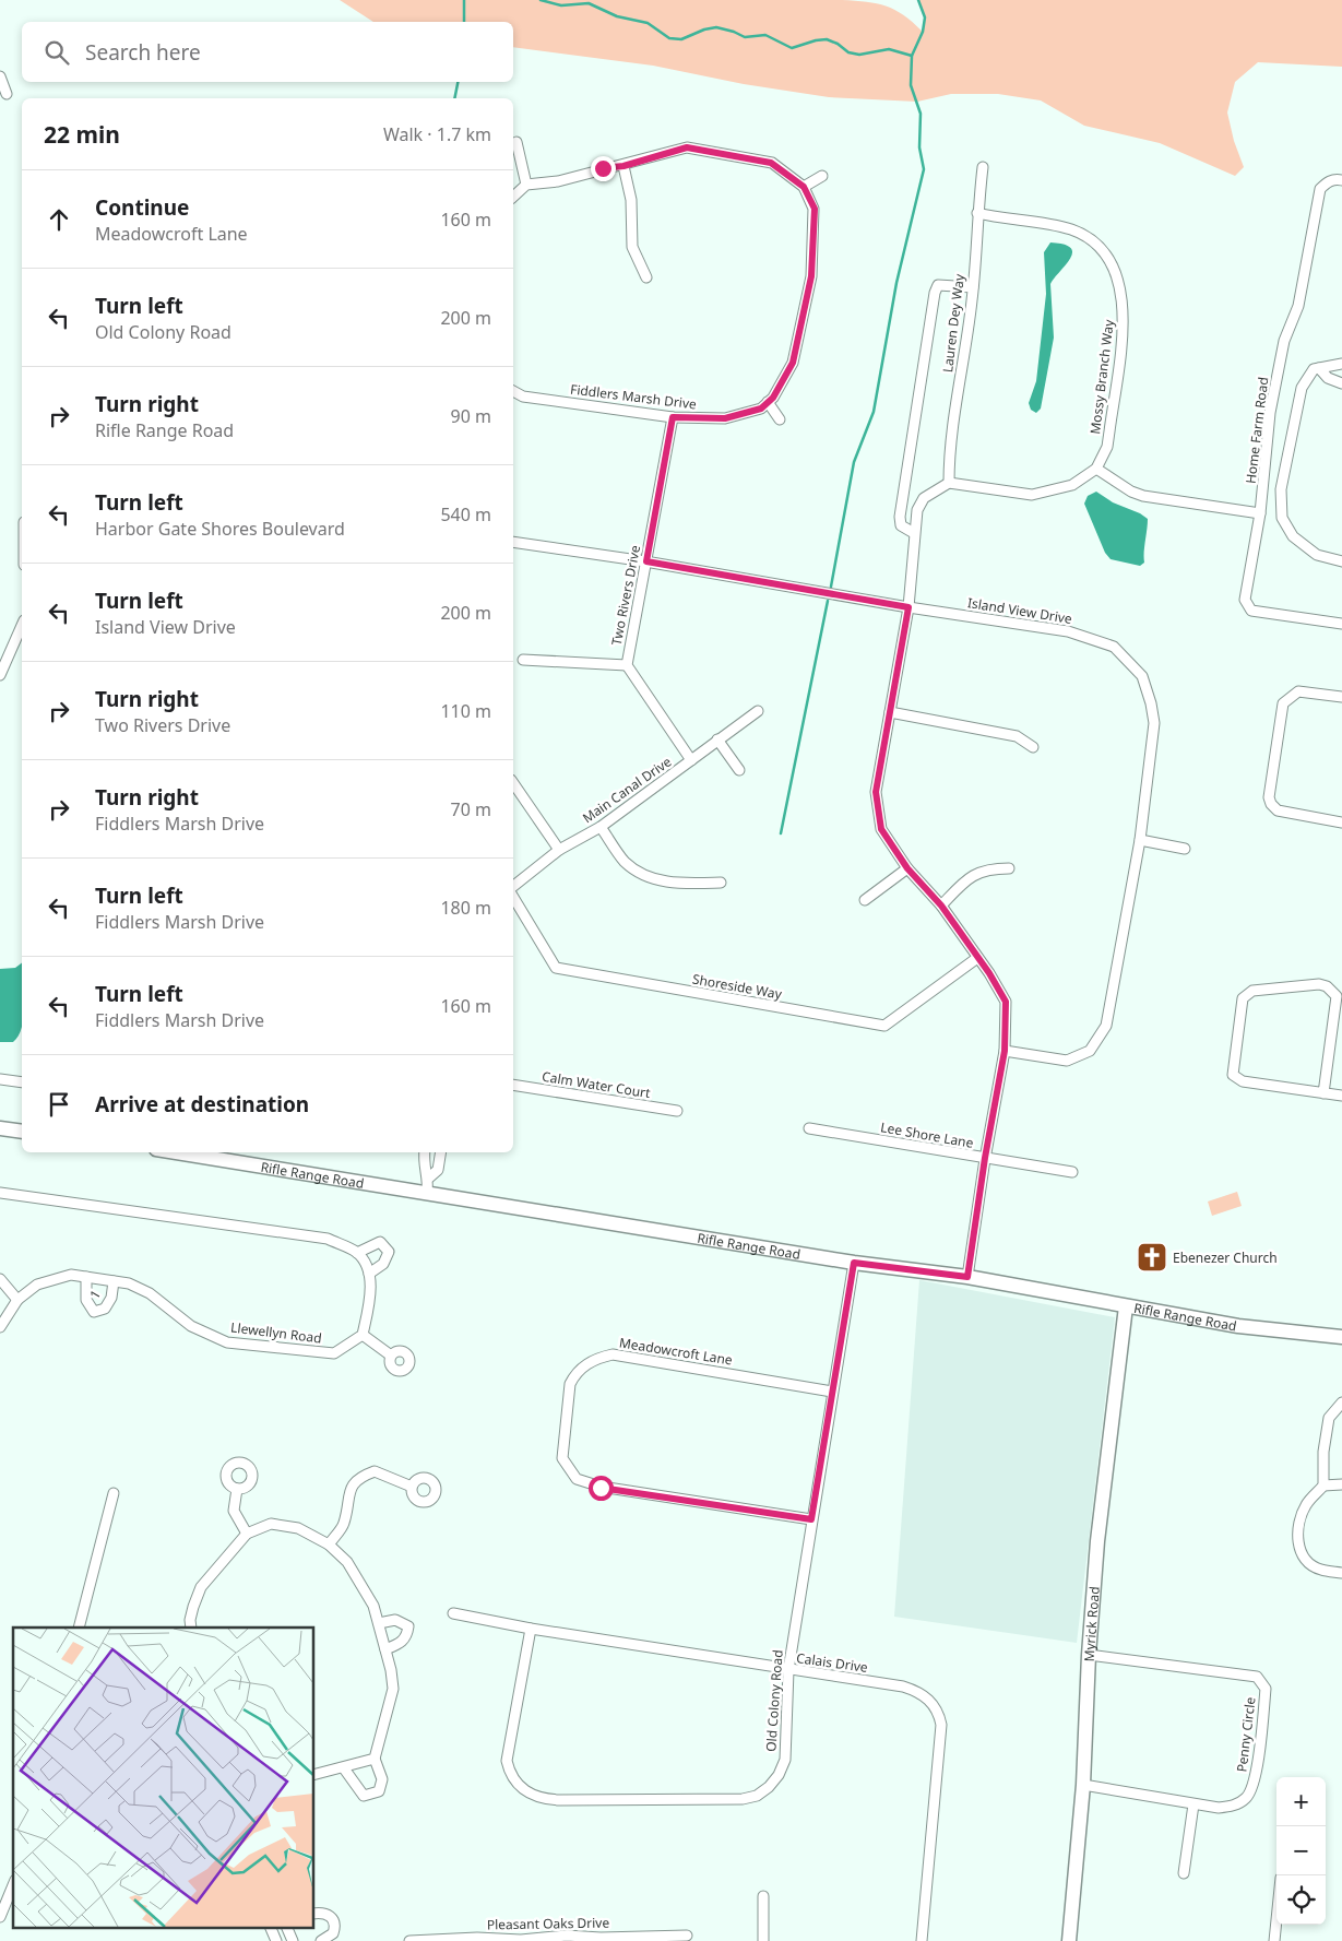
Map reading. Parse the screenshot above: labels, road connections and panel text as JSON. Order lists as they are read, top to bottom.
{
  "streets": {
    "main road": ["Rifle Range Road", "Myrick Road"],
    "street": [
      "Lauren Dey Way",
      "Mossy Branch Way",
      "Fiddlers Marsh Drive",
      "Home Farm Road",
      "Two Rivers Drive",
      "Island View Drive",
      "Main Canal Drive",
      "Shoreside Way",
      "Calm Water Court",
      "Lee Shore Lane",
      "1",
      "Llewellyn Road",
      "Meadowcroft Lane",
      "Calais Drive",
      "Old Colony Road",
      "Penny Circle",
      "Pleasant Oaks Drive"
    ]
  },
  "crossings": [
    ["Lauren Dey Way", "Mossy Branch Way"],
    ["Fiddlers Marsh Drive", "Two Rivers Drive"],
    ["Two Rivers Drive", "Island View Drive"],
    ["Two Rivers Drive", "Main Canal Drive"],
    ["Rifle Range Road", "Myrick Road"],
    ["Rifle Range Road", "Old Colony Road"],
    ["1", "Llewellyn Road"],
    ["Meadowcroft Lane", "Old Colony Road"],
    ["Myrick Road", "Penny Circle"],
    ["Calais Drive", "Old Colony Road"]
  ],
  "places": {
    "church": ["Ebenezer Church"]
  },
  "page": {
    "search": "Search here",
    "heading": ["22 min", "Walk · 1.7 km"],
    "list": [
      ["Continue", "Meadowcroft Lane", "160 m"],
      ["Turn left", "Old Colony Road", "200 m"],
      ["Turn right", "Rifle Range Road", "90 m"],
      ["Turn left", "Harbor Gate Shores Boulevard", "540 m"],
      ["Turn left", "Island View Drive", "200 m"],
      ["Turn right", "Two Rivers Drive", "110 m"],
      ["Turn right", "Fiddlers Marsh Drive", "70 m"],
      ["Turn left", "Fiddlers Marsh Drive", "180 m"],
      ["Turn left", "Fiddlers Marsh Drive", "160 m"],
      "Arrive at destination"
    ],
    "map_buttons": ["+", "−"]
  }
}
